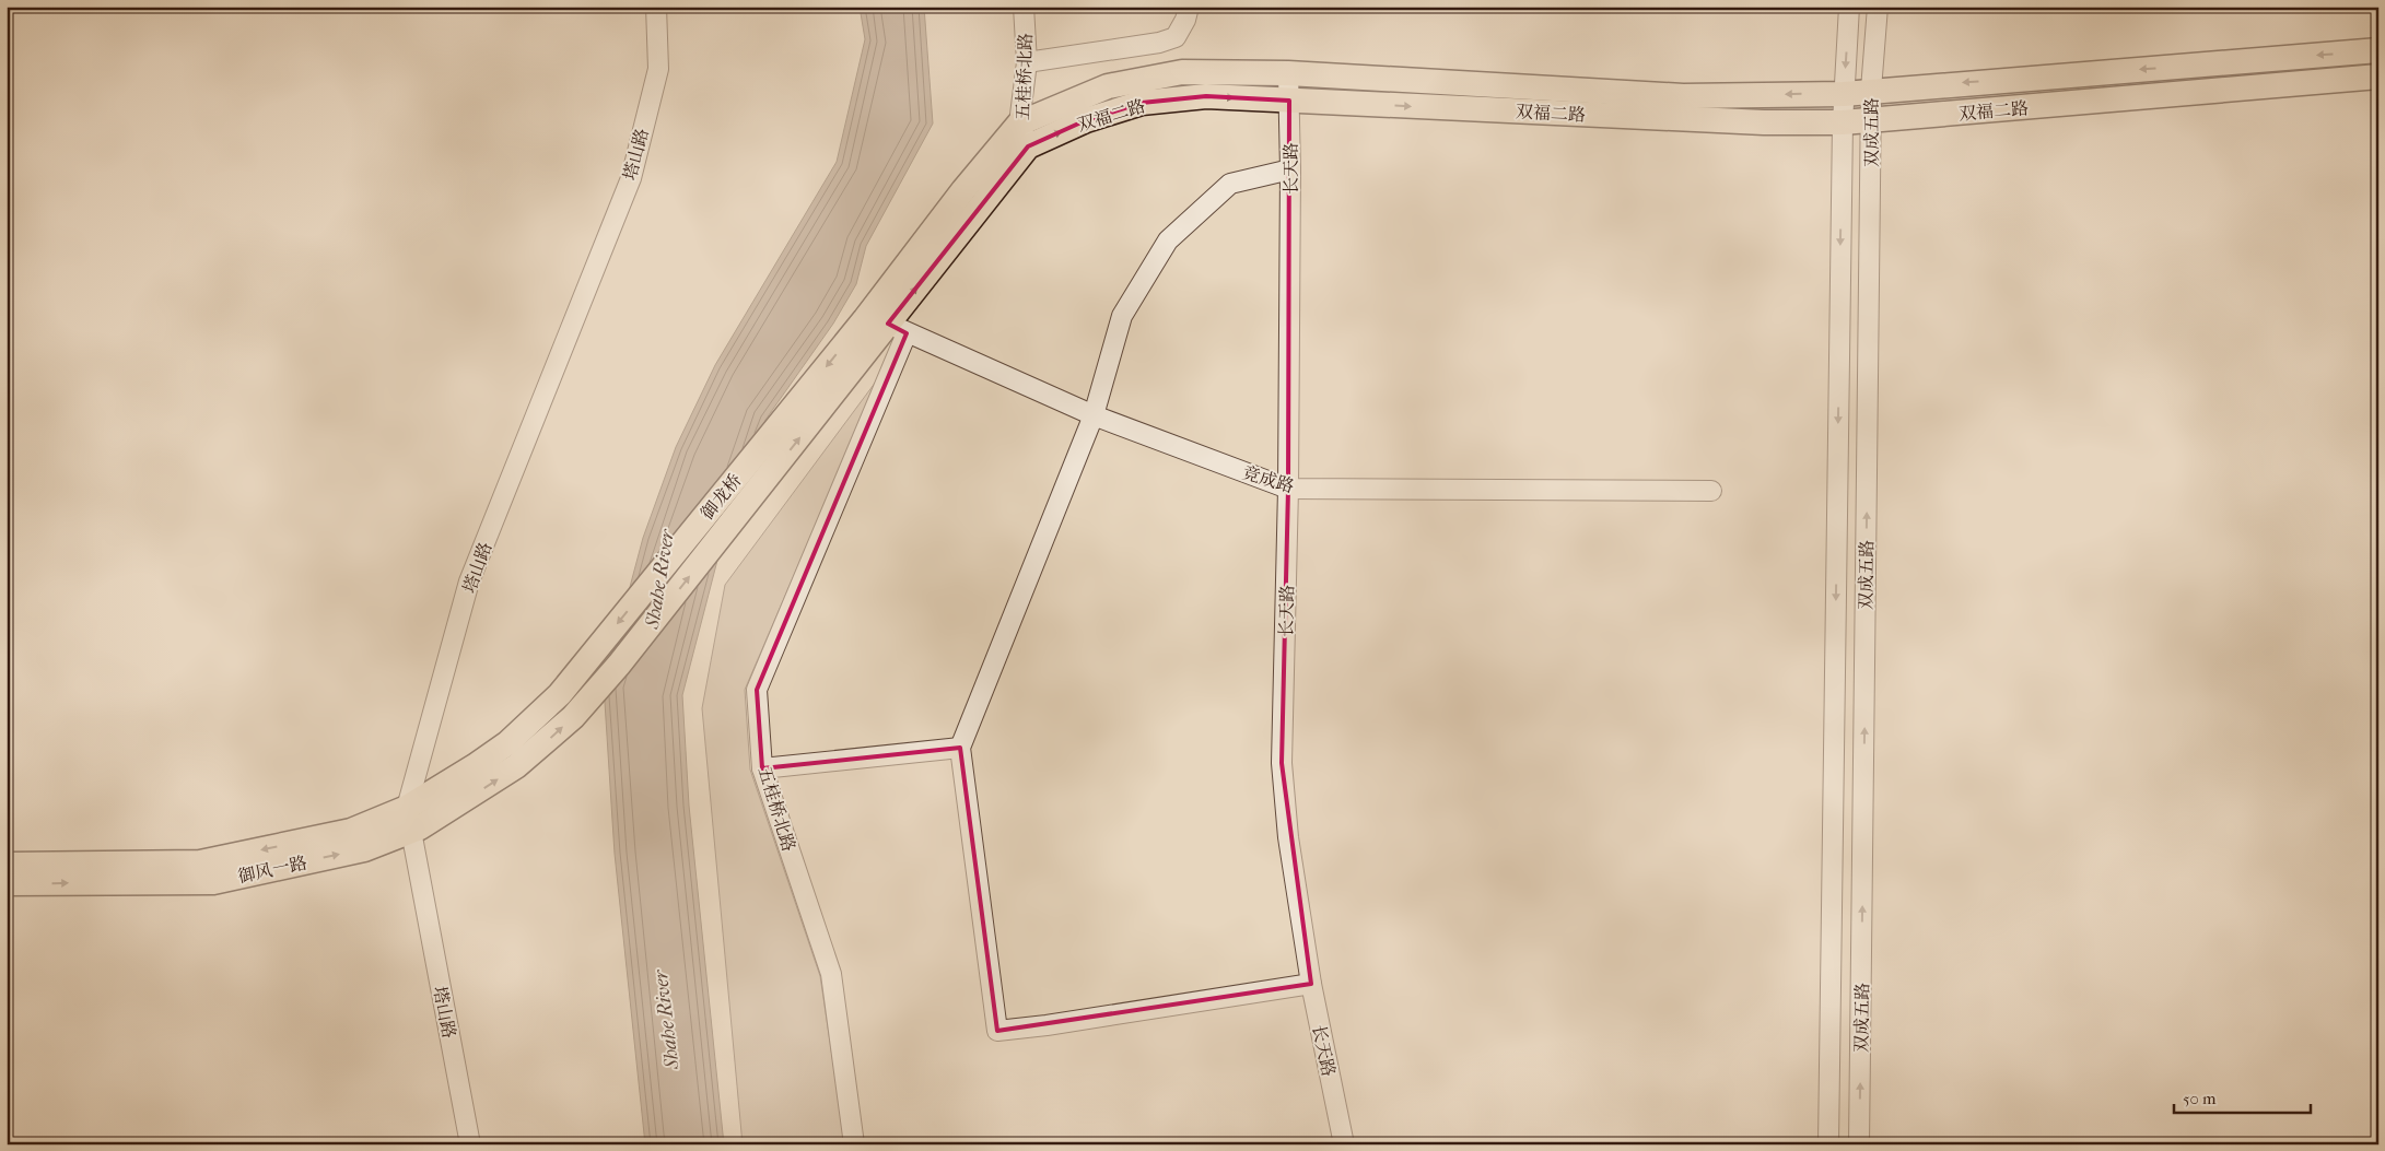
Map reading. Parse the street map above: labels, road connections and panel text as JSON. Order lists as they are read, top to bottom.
{
  "streets": {
    "main road": ["双福二路", "御龙桥", "御风一路"],
    "street": [
      "五桂桥北路",
      "双成五路",
      "塔山路",
      "长天路",
      "竞成路"
    ]
  },
  "crossings": [
    ["五桂桥北路", "双福二路"],
    ["五桂桥北路", "竞成路"],
    ["五桂桥北路", "御龙桥"],
    ["双福二路", "双成五路"],
    ["双福二路", "长天路"],
    ["双福二路", "竞成路"],
    ["双福二路", "御龙桥"],
    ["塔山路", "御风一路"],
    ["长天路", "竞成路"],
    ["竞成路", "御龙桥"],
    ["御龙桥", "御风一路"]
  ],
  "water": ["Shahe River"],
  "scale_bar": "50 m"
}
